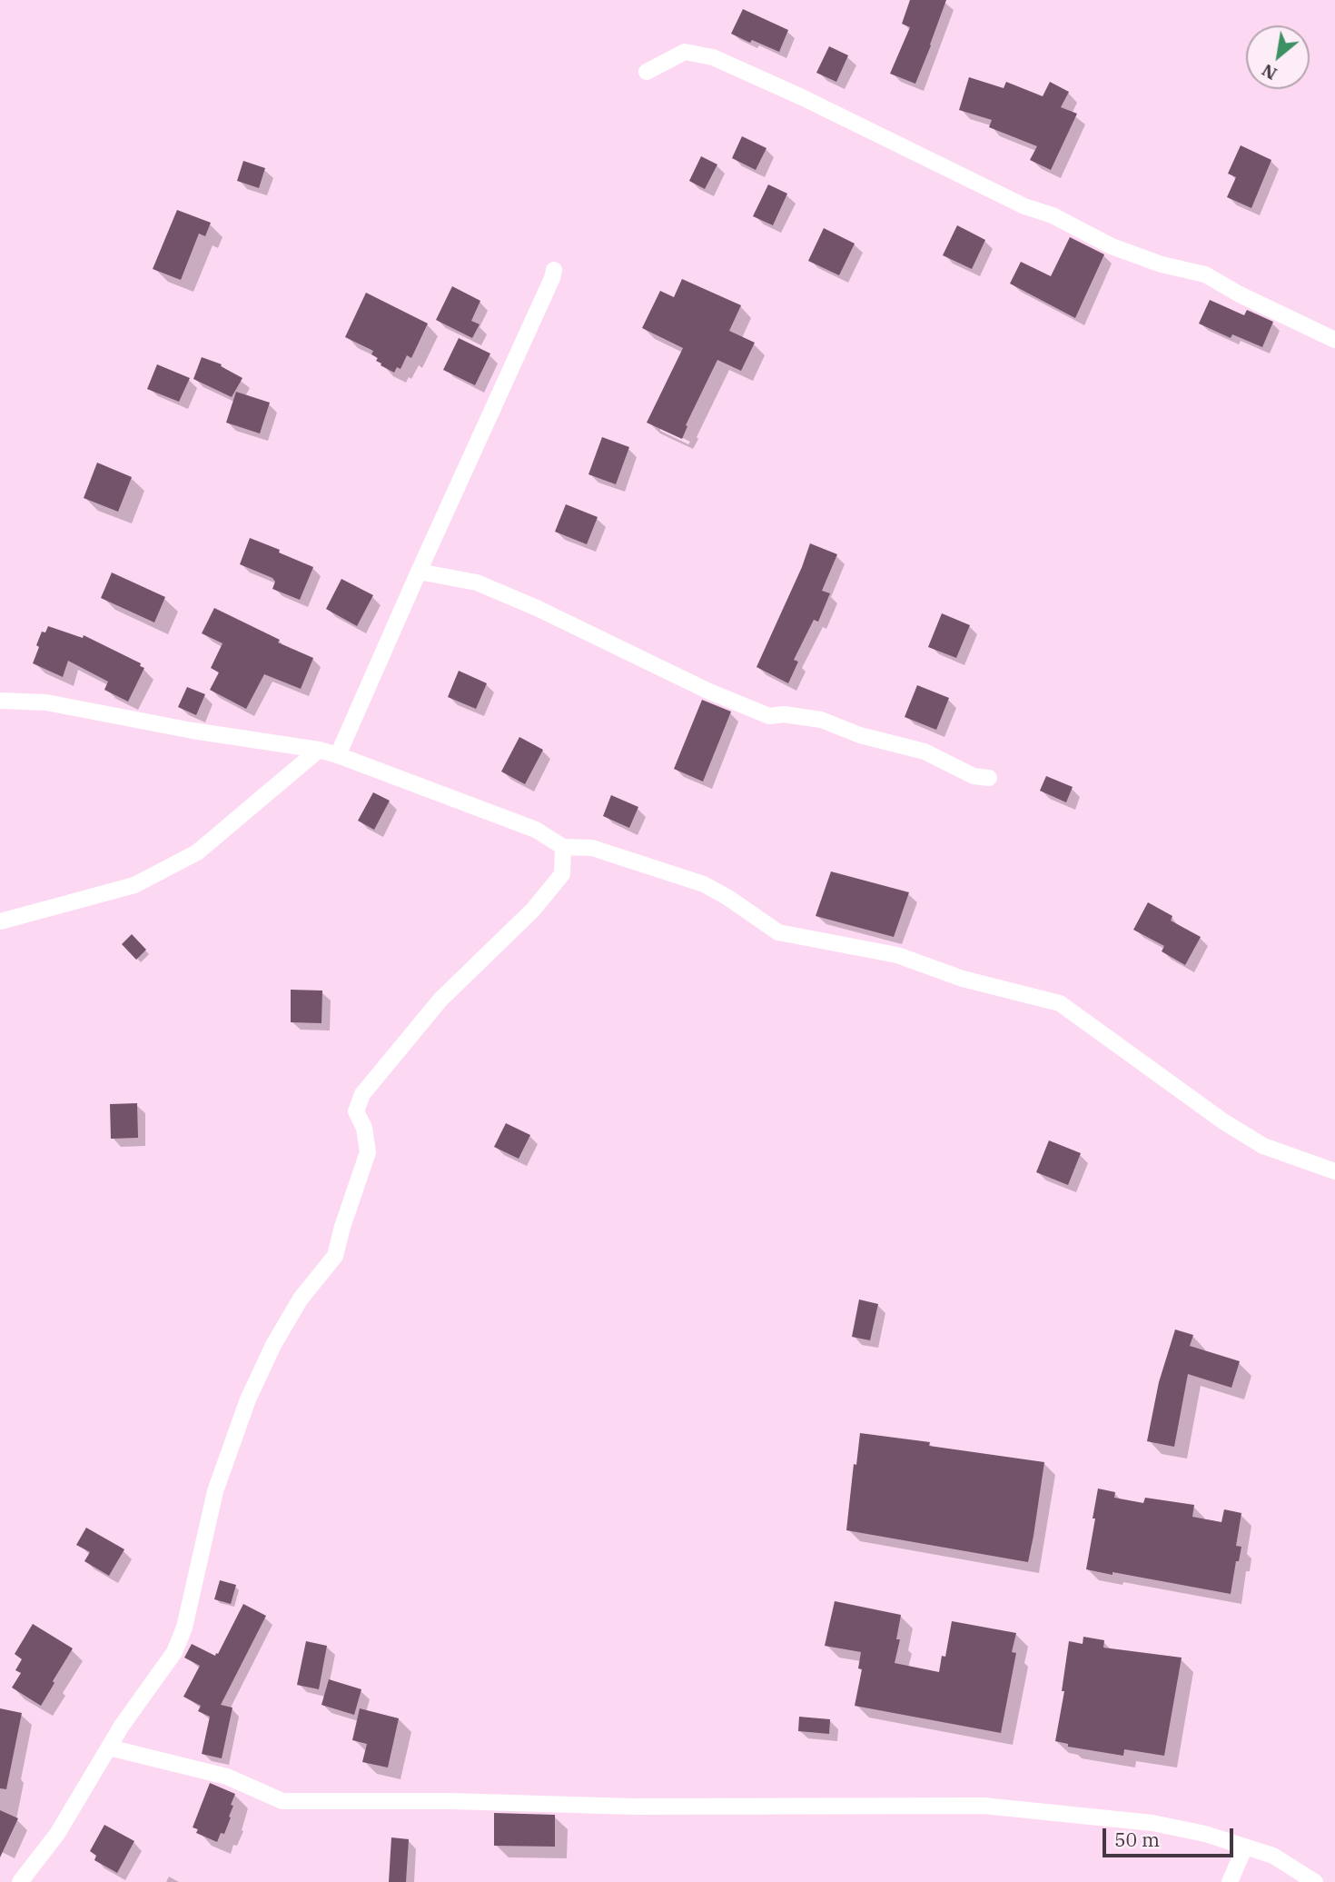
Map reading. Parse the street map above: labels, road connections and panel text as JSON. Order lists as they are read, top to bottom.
{
  "scale_bar": "50 m",
  "north": "bottom left"
}
